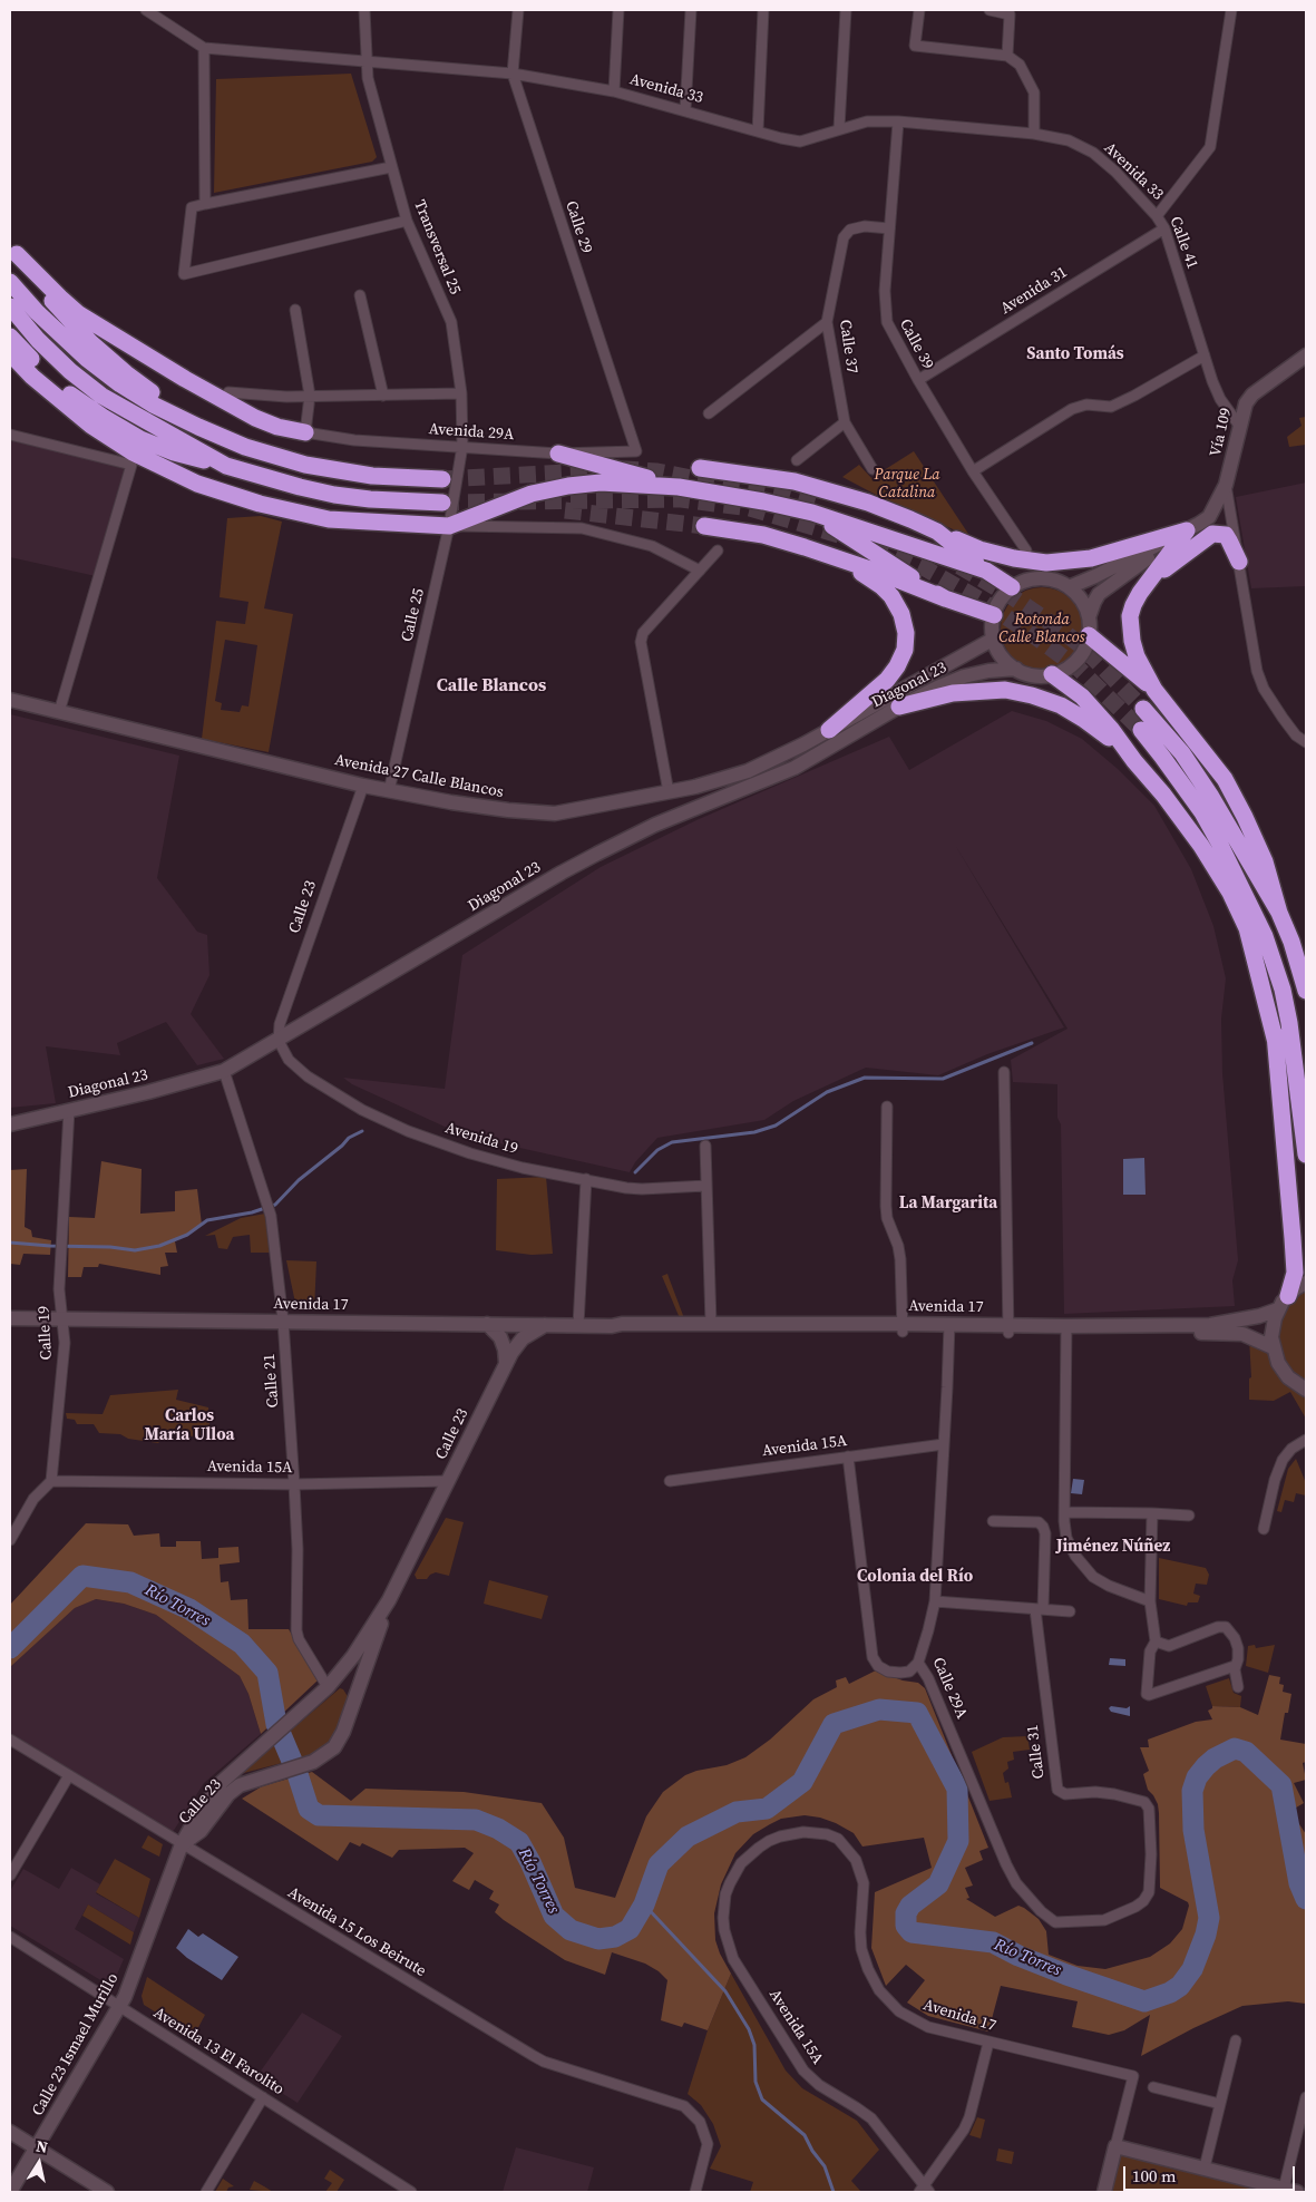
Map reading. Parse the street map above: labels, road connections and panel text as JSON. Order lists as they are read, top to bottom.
{
  "streets": {
    "main road": [
      "Vía 109",
      "Diagonal 23",
      "Avenida 27 Calle Blancos",
      "Calle 23",
      "Avenida 17",
      "Calle 23 Ismael Murillo"
    ],
    "street": [
      "Avenida 33",
      "Calle 29",
      "Calle 41",
      "Transversal 25",
      "Avenida 31",
      "Calle 39",
      "Calle 37",
      "Avenida 29A",
      "Calle 25",
      "Avenida 19",
      "Calle 19",
      "Calle 21",
      "Avenida 15A",
      "Calle 29A",
      "Calle 31",
      "Avenida 15 Los Beirute",
      "Avenida 13 El Farolito"
    ]
  },
  "crossings": [
    ["Avenida 33", "Calle 29"],
    ["Avenida 33", "Calle 41"],
    ["Avenida 33", "Transversal 25"],
    ["Avenida 33", "Calle 39"],
    ["Calle 29", "Avenida 29A"],
    ["Calle 41", "Avenida 31"],
    ["Calle 41", "Vía 109"],
    ["Transversal 25", "Avenida 29A"],
    ["Transversal 25", "Calle 25"],
    ["Avenida 31", "Calle 39"],
    ["Calle 39", "Calle 37"],
    ["Avenida 29A", "Calle 25"],
    ["Vía 109", "Diagonal 23"],
    ["Vía 109", "Avenida 27 Calle Blancos"],
    ["Calle 25", "Avenida 27 Calle Blancos"],
    ["Diagonal 23", "Avenida 27 Calle Blancos"],
    ["Diagonal 23", "Calle 23"],
    ["Diagonal 23", "Avenida 19"],
    ["Diagonal 23", "Calle 19"],
    ["Diagonal 23", "Calle 21"],
    ["Avenida 27 Calle Blancos", "Calle 23"],
    ["Calle 23", "Avenida 19"],
    ["Calle 23", "Avenida 17"],
    ["Calle 23", "Calle 21"],
    ["Calle 23", "Avenida 15A"],
    ["Calle 23", "Avenida 15 Los Beirute"],
    ["Calle 23", "Calle 23 Ismael Murillo"],
    ["Avenida 17", "Calle 19"],
    ["Avenida 17", "Calle 21"],
    ["Avenida 17", "Avenida 15A"],
    ["Avenida 17", "Calle 29A"],
    ["Calle 19", "Avenida 15A"],
    ["Calle 21", "Avenida 15A"],
    ["Avenida 15A", "Calle 29A"],
    ["Calle 29A", "Calle 31"],
    ["Avenida 15 Los Beirute", "Calle 23 Ismael Murillo"],
    ["Calle 23 Ismael Murillo", "Avenida 13 El Farolito"]
  ],
  "districts": [
    "Santo Tomás",
    "Calle Blancos",
    "La Margarita",
    "Carlos María Ulloa",
    "Jiménez Núñez",
    "Colonia del Río"
  ],
  "water": ["Río Torres"],
  "parks": ["Parque La Catalina", "Rotonda Calle Blancos"],
  "scale_bar": "100 m",
  "north": "top"
}
